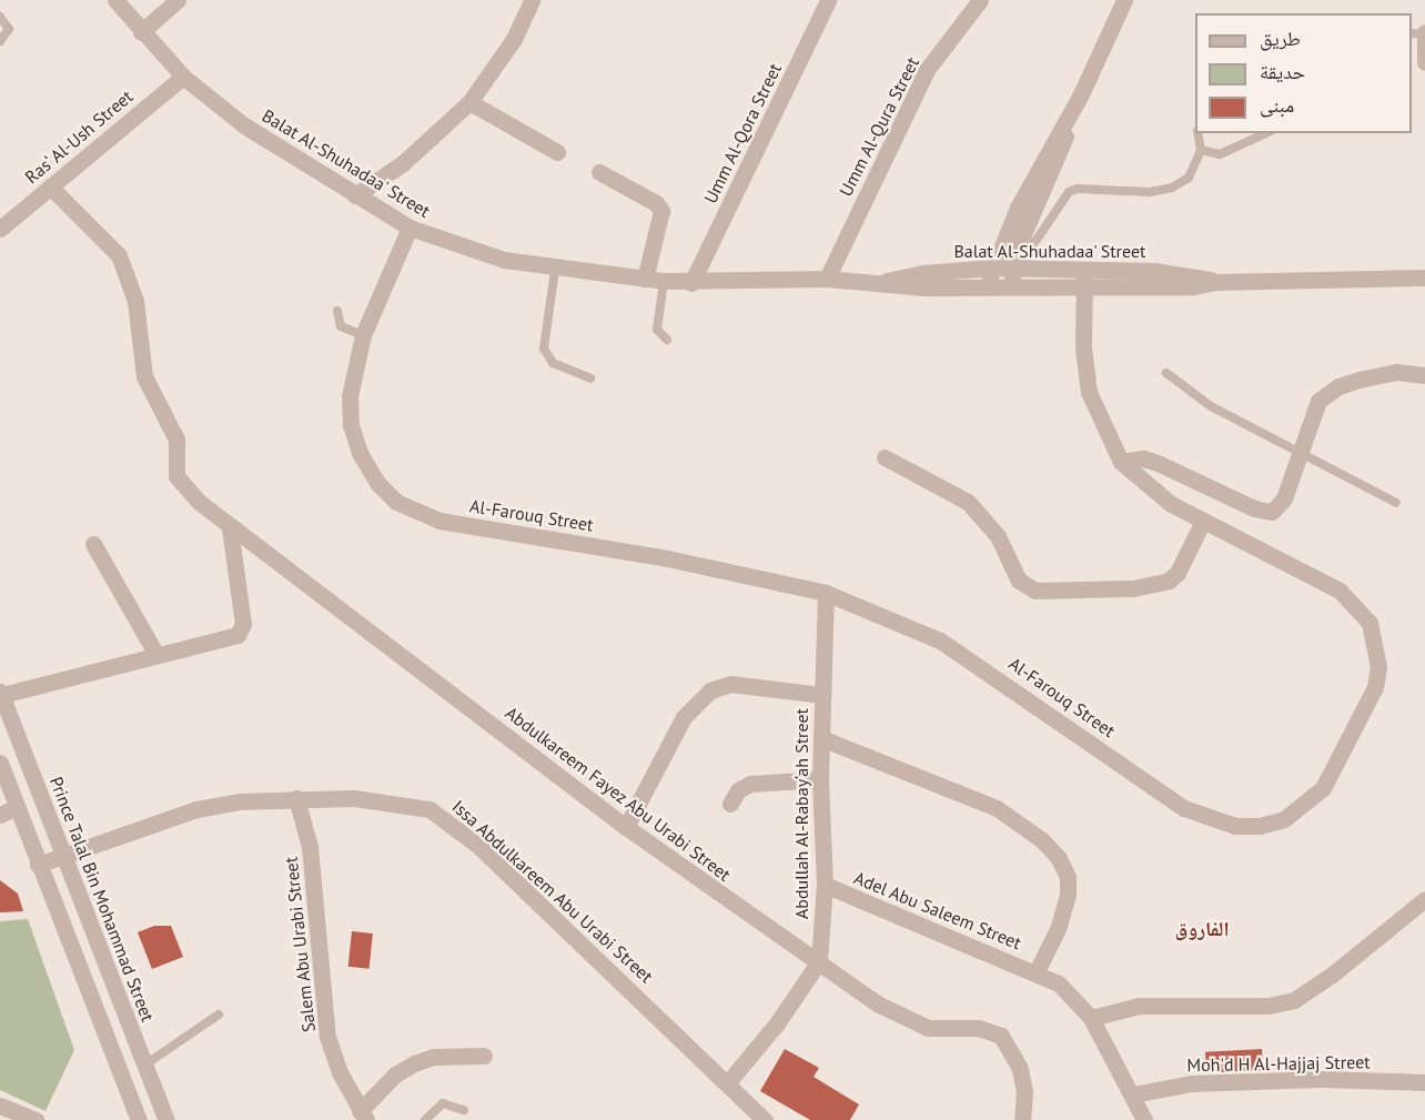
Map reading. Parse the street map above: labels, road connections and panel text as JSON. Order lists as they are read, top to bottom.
{
  "streets": {
    "street": [
      "Umm Al-Qura Street",
      "Umm Al-Qora Street",
      "Ras‘ Al-Ush Street",
      "Balat Al-Shuhadaa' Street",
      "Al-Farouq Street",
      "Abdulkareem Fayez Abu Urabi Street",
      "Abdullah Al-Rabay‘ah Street",
      "Issa Abdulkareem Abu Urabi Street",
      "Prince Talal Bin Mohammad Street",
      "Adel Abu Saleem Street",
      "Salem Abu Urabi Street",
      "Moh'd H Al-Hajjaj Street"
    ]
  },
  "crossings": [
    ["Umm Al-Qura Street", "Balat Al-Shuhadaa' Street"],
    ["Umm Al-Qora Street", "Balat Al-Shuhadaa' Street"],
    ["Ras‘ Al-Ush Street", "Balat Al-Shuhadaa' Street"],
    ["Ras‘ Al-Ush Street", "Abdulkareem Fayez Abu Urabi Street"],
    ["Balat Al-Shuhadaa' Street", "Al-Farouq Street"],
    ["Al-Farouq Street", "Abdullah Al-Rabay‘ah Street"],
    ["Abdulkareem Fayez Abu Urabi Street", "Abdullah Al-Rabay‘ah Street"],
    ["Abdullah Al-Rabay‘ah Street", "Adel Abu Saleem Street"],
    ["Issa Abdulkareem Abu Urabi Street", "Prince Talal Bin Mohammad Street"],
    ["Issa Abdulkareem Abu Urabi Street", "Salem Abu Urabi Street"],
    ["Adel Abu Saleem Street", "Moh'd H Al-Hajjaj Street"]
  ],
  "districts": ["الفاروق"],
  "legend": ["طريق", "حديقة", "مبنى"]
}
